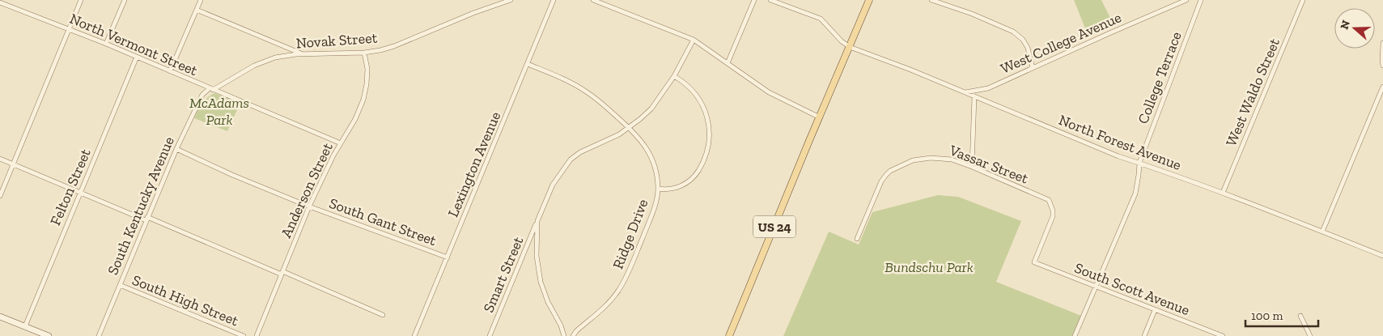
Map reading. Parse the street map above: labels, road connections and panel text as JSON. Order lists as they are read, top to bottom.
{
  "streets": {
    "main road": ["US 24"],
    "street": [
      "Novak Street",
      "West College Avenue",
      "North Vermont Street",
      "College Terrace",
      "West Waldo Street",
      "North Forest Avenue",
      "Lexington Avenue",
      "Vassar Street",
      "Felton Street",
      "Anderson Street",
      "South Kentucky Avenue",
      "South Gant Street",
      "Ridge Drive",
      "Smart Street",
      "South Scott Avenue",
      "South High Street"
    ]
  },
  "crossings": [
    ["Novak Street", "North Vermont Street"],
    ["Novak Street", "Anderson Street"],
    ["Novak Street", "South Kentucky Avenue"],
    ["West College Avenue", "North Forest Avenue"],
    ["North Vermont Street", "Felton Street"],
    ["North Vermont Street", "Anderson Street"],
    ["North Vermont Street", "South Kentucky Avenue"],
    ["College Terrace", "North Forest Avenue"],
    ["College Terrace", "South Scott Avenue"],
    ["West Waldo Street", "North Forest Avenue"],
    ["North Forest Avenue", "US 24"],
    ["Lexington Avenue", "South Gant Street"],
    ["Lexington Avenue", "Ridge Drive"],
    ["Vassar Street", "South Scott Avenue"],
    ["Anderson Street", "South Gant Street"],
    ["South Kentucky Avenue", "South Gant Street"],
    ["South Kentucky Avenue", "South High Street"],
    ["Ridge Drive", "Smart Street"]
  ],
  "parks": ["McAdams Park", "Bundschu Park"],
  "scale_bar": "100 m",
  "north": "left"
}
